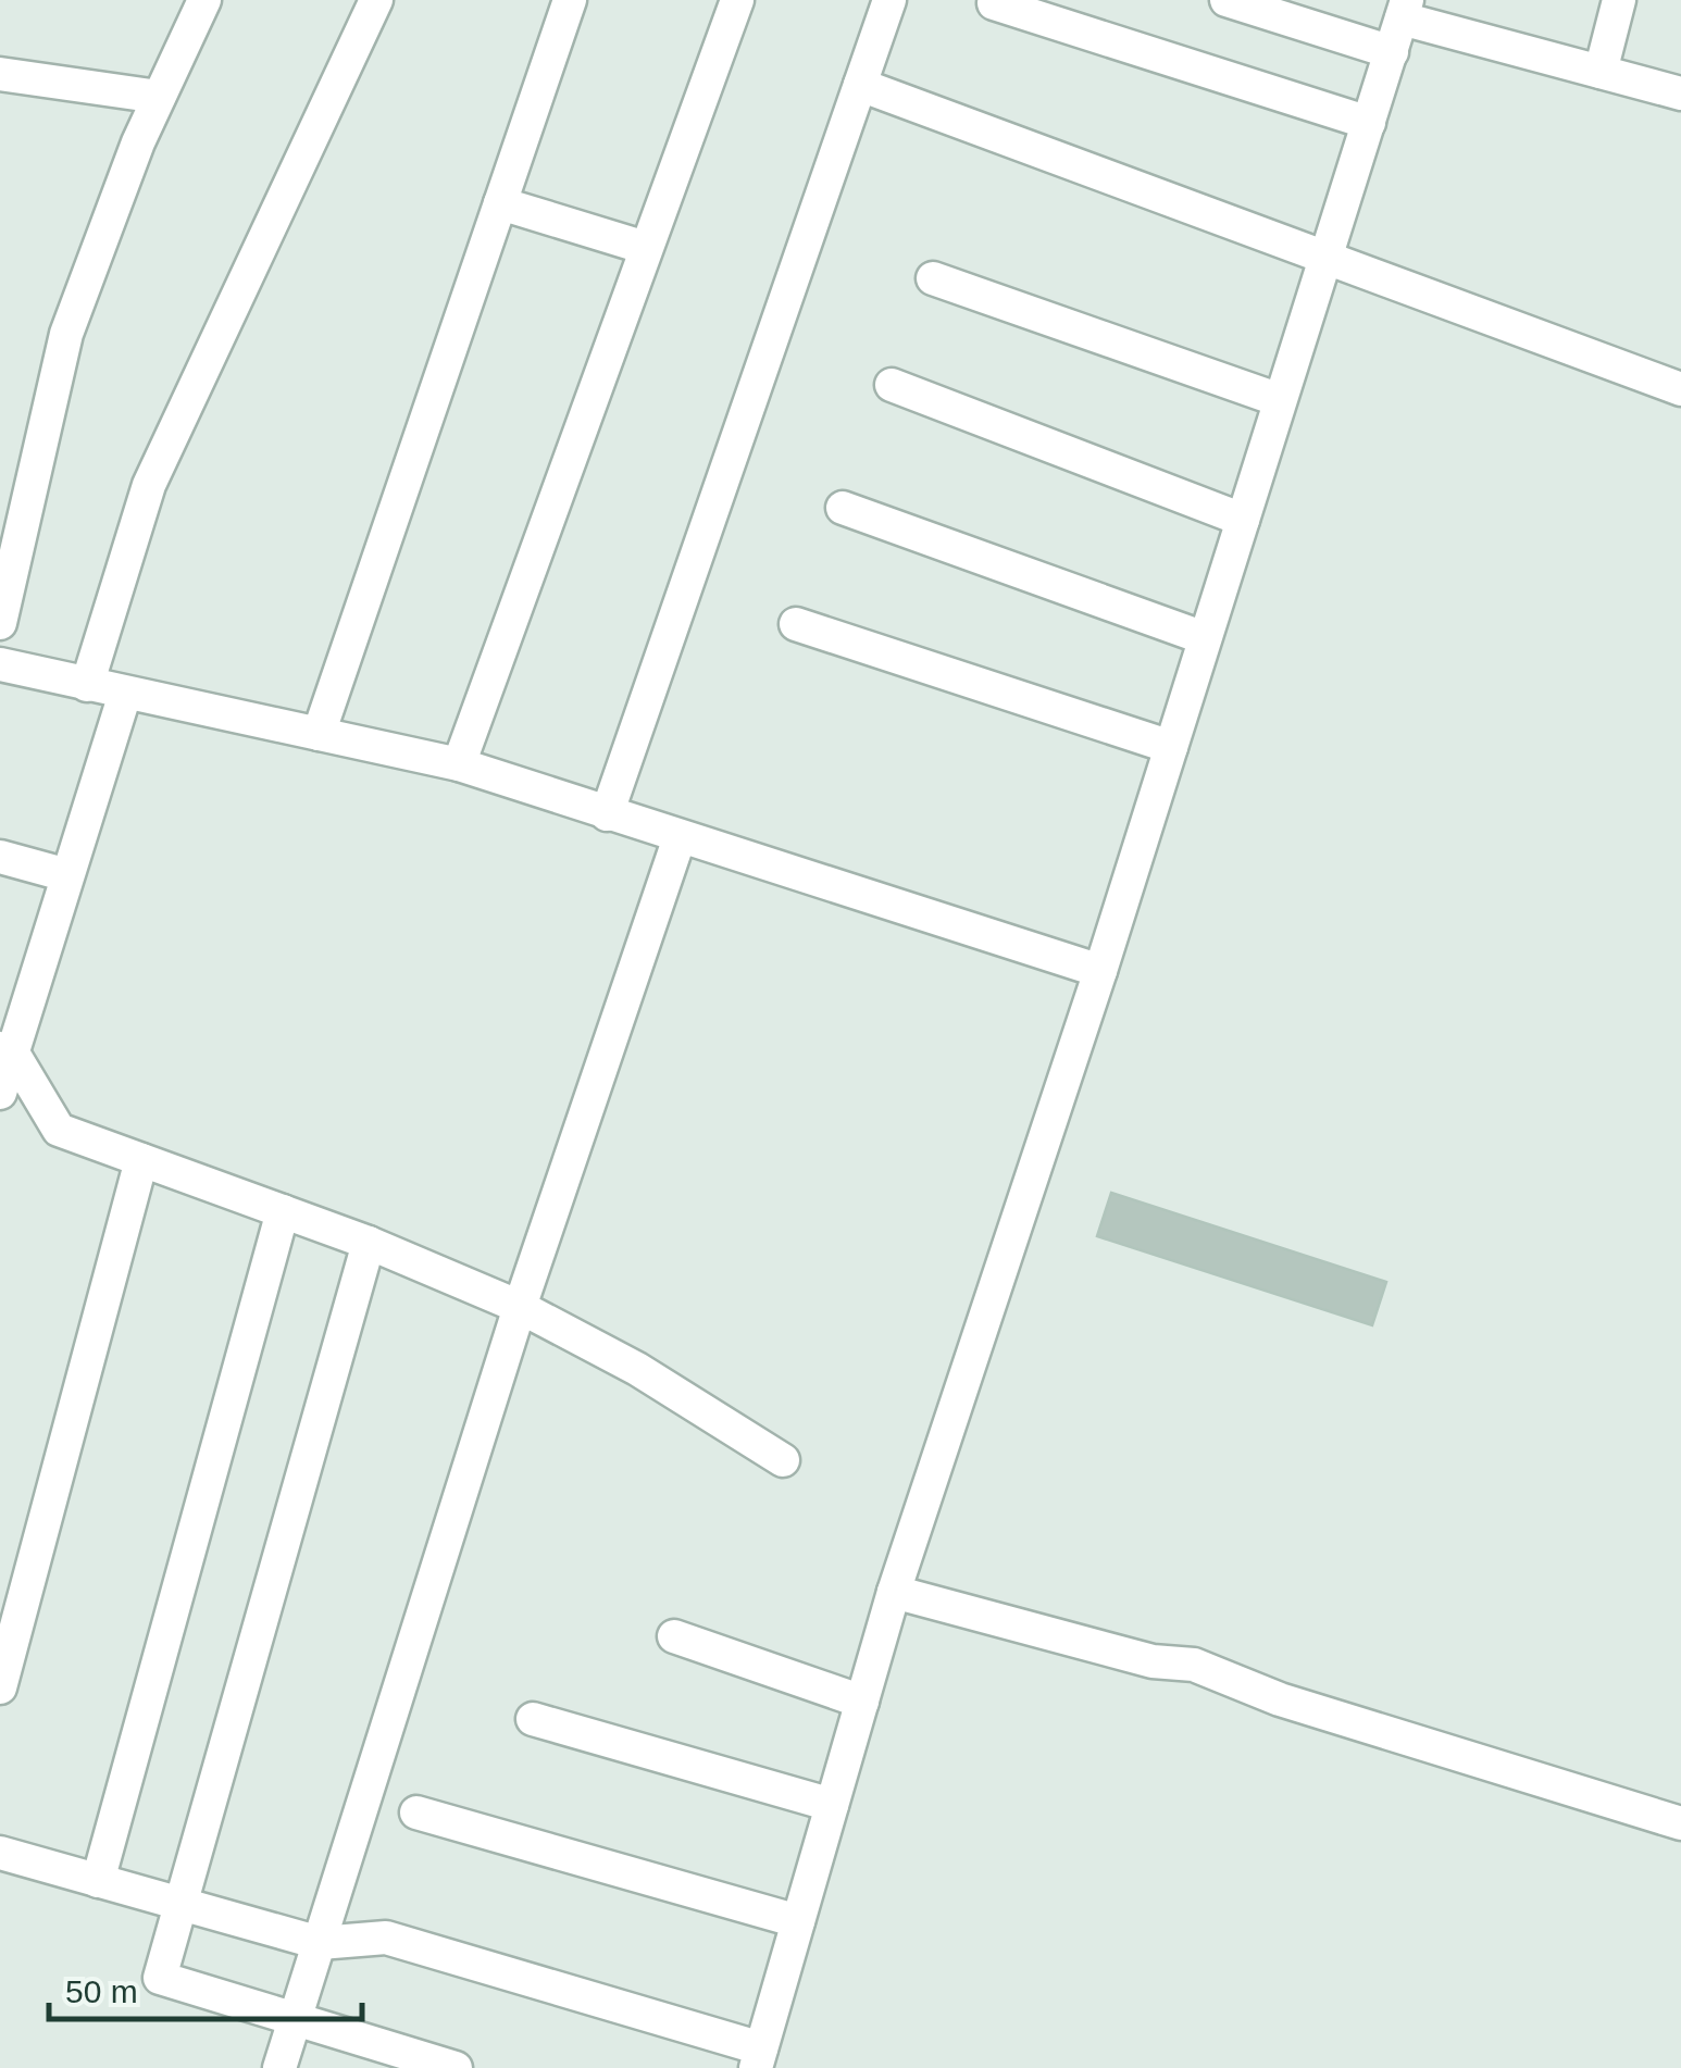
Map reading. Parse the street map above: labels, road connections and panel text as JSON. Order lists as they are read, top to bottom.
{
  "scale_bar": "50 m"
}
